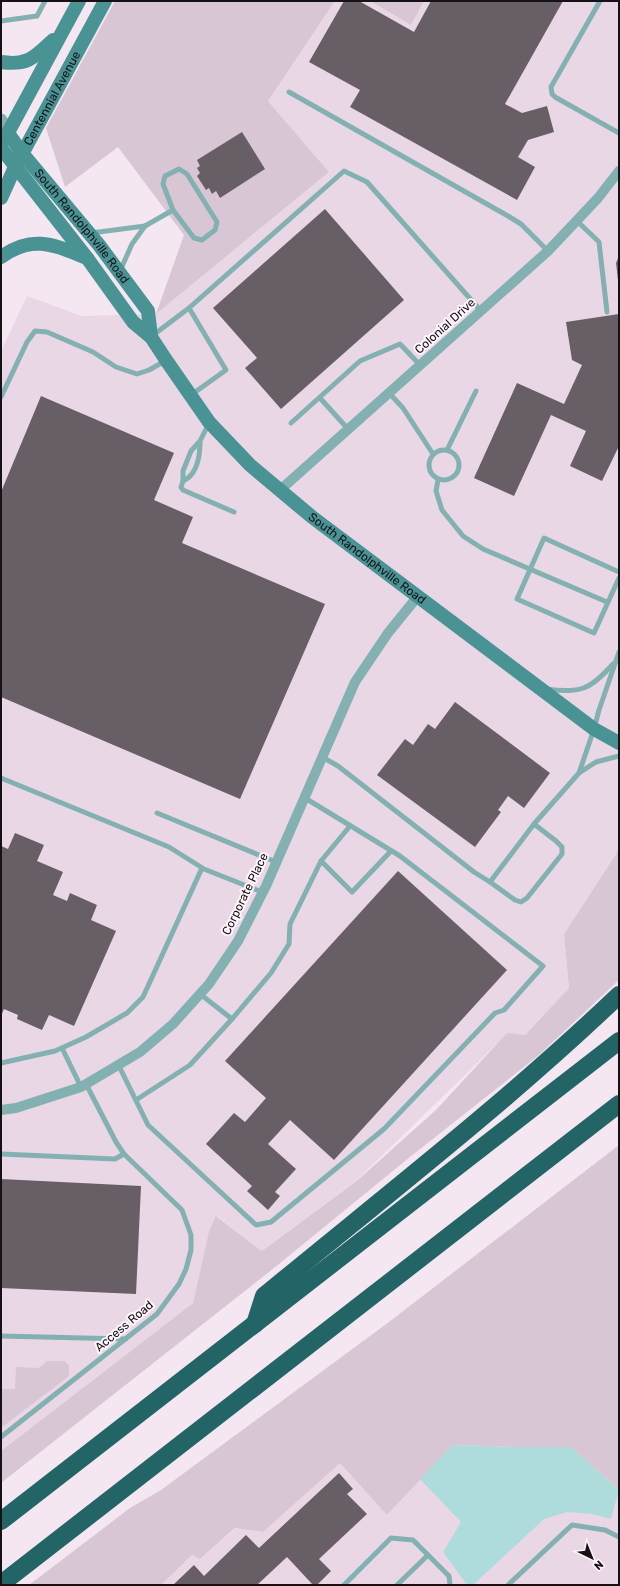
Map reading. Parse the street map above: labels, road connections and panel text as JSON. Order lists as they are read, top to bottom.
{
  "streets": {
    "main road": ["Centennial Avenue", "South Randolphville Road"],
    "street": ["Colonial Drive", "Corporate Place"],
    "lane": ["Access Road"]
  },
  "crossings": [
    ["Centennial Avenue", "South Randolphville Road"],
    ["South Randolphville Road", "Colonial Drive"],
    ["South Randolphville Road", "Corporate Place"],
    ["Corporate Place", "Access Road"]
  ],
  "north": "bottom right"
}
